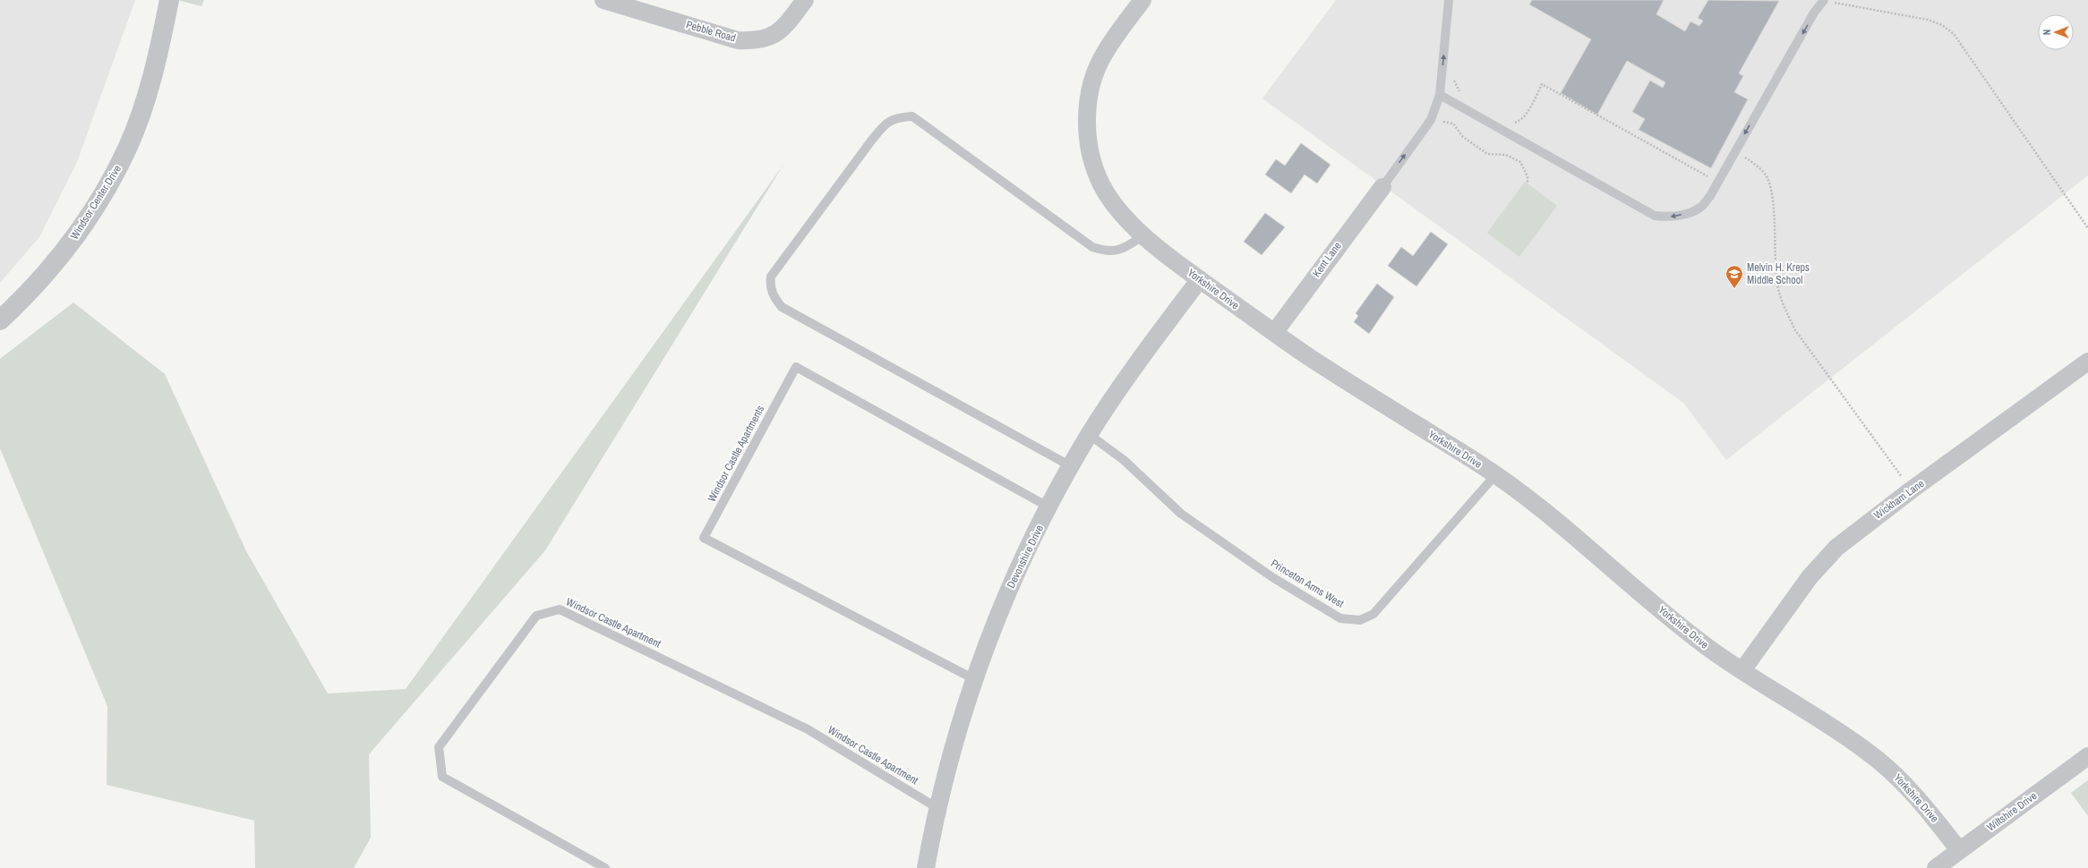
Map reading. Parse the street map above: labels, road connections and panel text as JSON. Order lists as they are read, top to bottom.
{
  "streets": {
    "street": [
      "Pebble Road",
      "Windsor Center Drive",
      "Kent Lane",
      "Yorkshire Drive",
      "Wickham Lane",
      "Devonshire Drive",
      "Wiltshire Drive"
    ],
    "lane": ["Windsor Castle Apartments", "Princeton Arms West", "Windsor Castle Apartment"]
  },
  "crossings": [
    ["Kent Lane", "Yorkshire Drive"],
    ["Yorkshire Drive", "Wickham Lane"],
    ["Yorkshire Drive", "Devonshire Drive"],
    ["Yorkshire Drive", "Princeton Arms West"],
    ["Yorkshire Drive", "Wiltshire Drive"],
    ["Windsor Castle Apartments", "Devonshire Drive"],
    ["Devonshire Drive", "Princeton Arms West"],
    ["Devonshire Drive", "Windsor Castle Apartment"]
  ],
  "places": {
    "school or university": ["Melvin H. Kreps Middle School"]
  },
  "north": "left"
}
